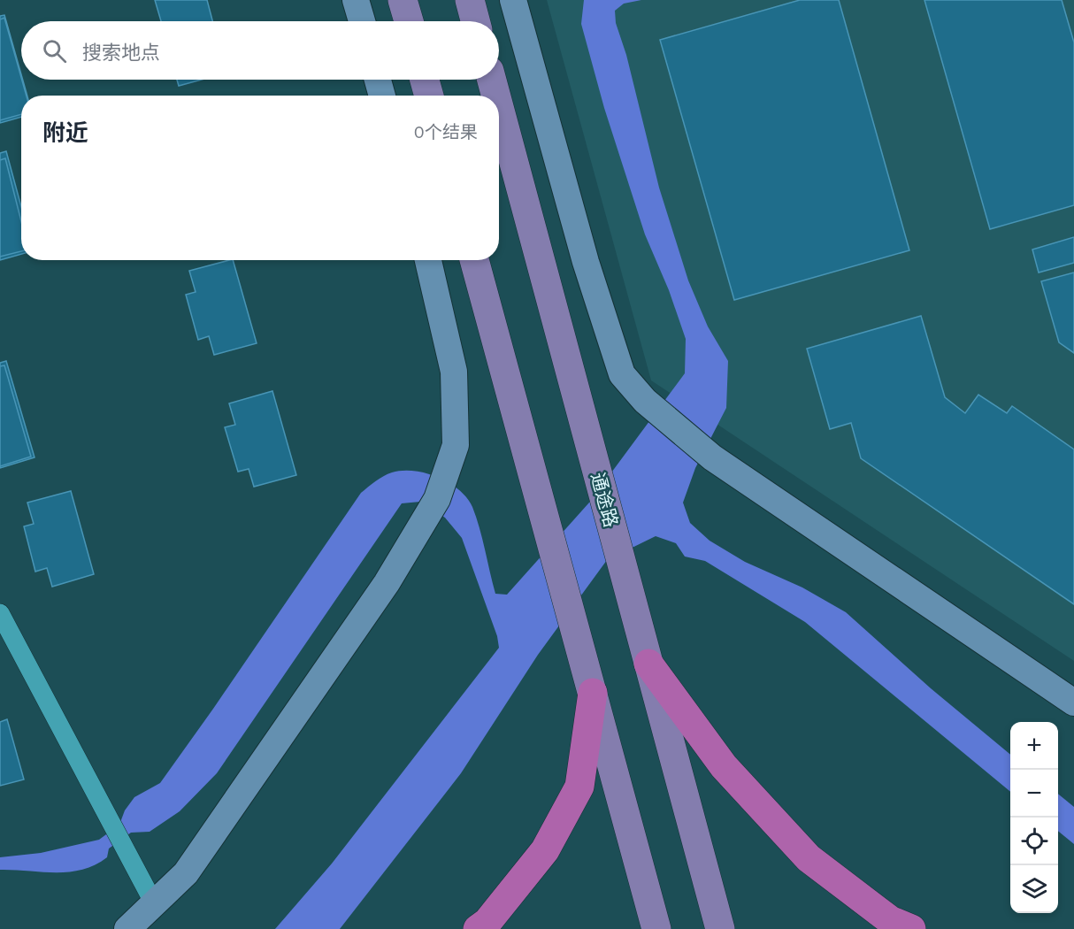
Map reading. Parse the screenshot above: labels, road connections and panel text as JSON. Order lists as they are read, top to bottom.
{
  "streets": {
    "main road": ["通途路"]
  },
  "page": {
    "search": "搜索地点",
    "heading": ["附近", "0个结果"],
    "map_buttons": ["+", "−"]
  }
}
